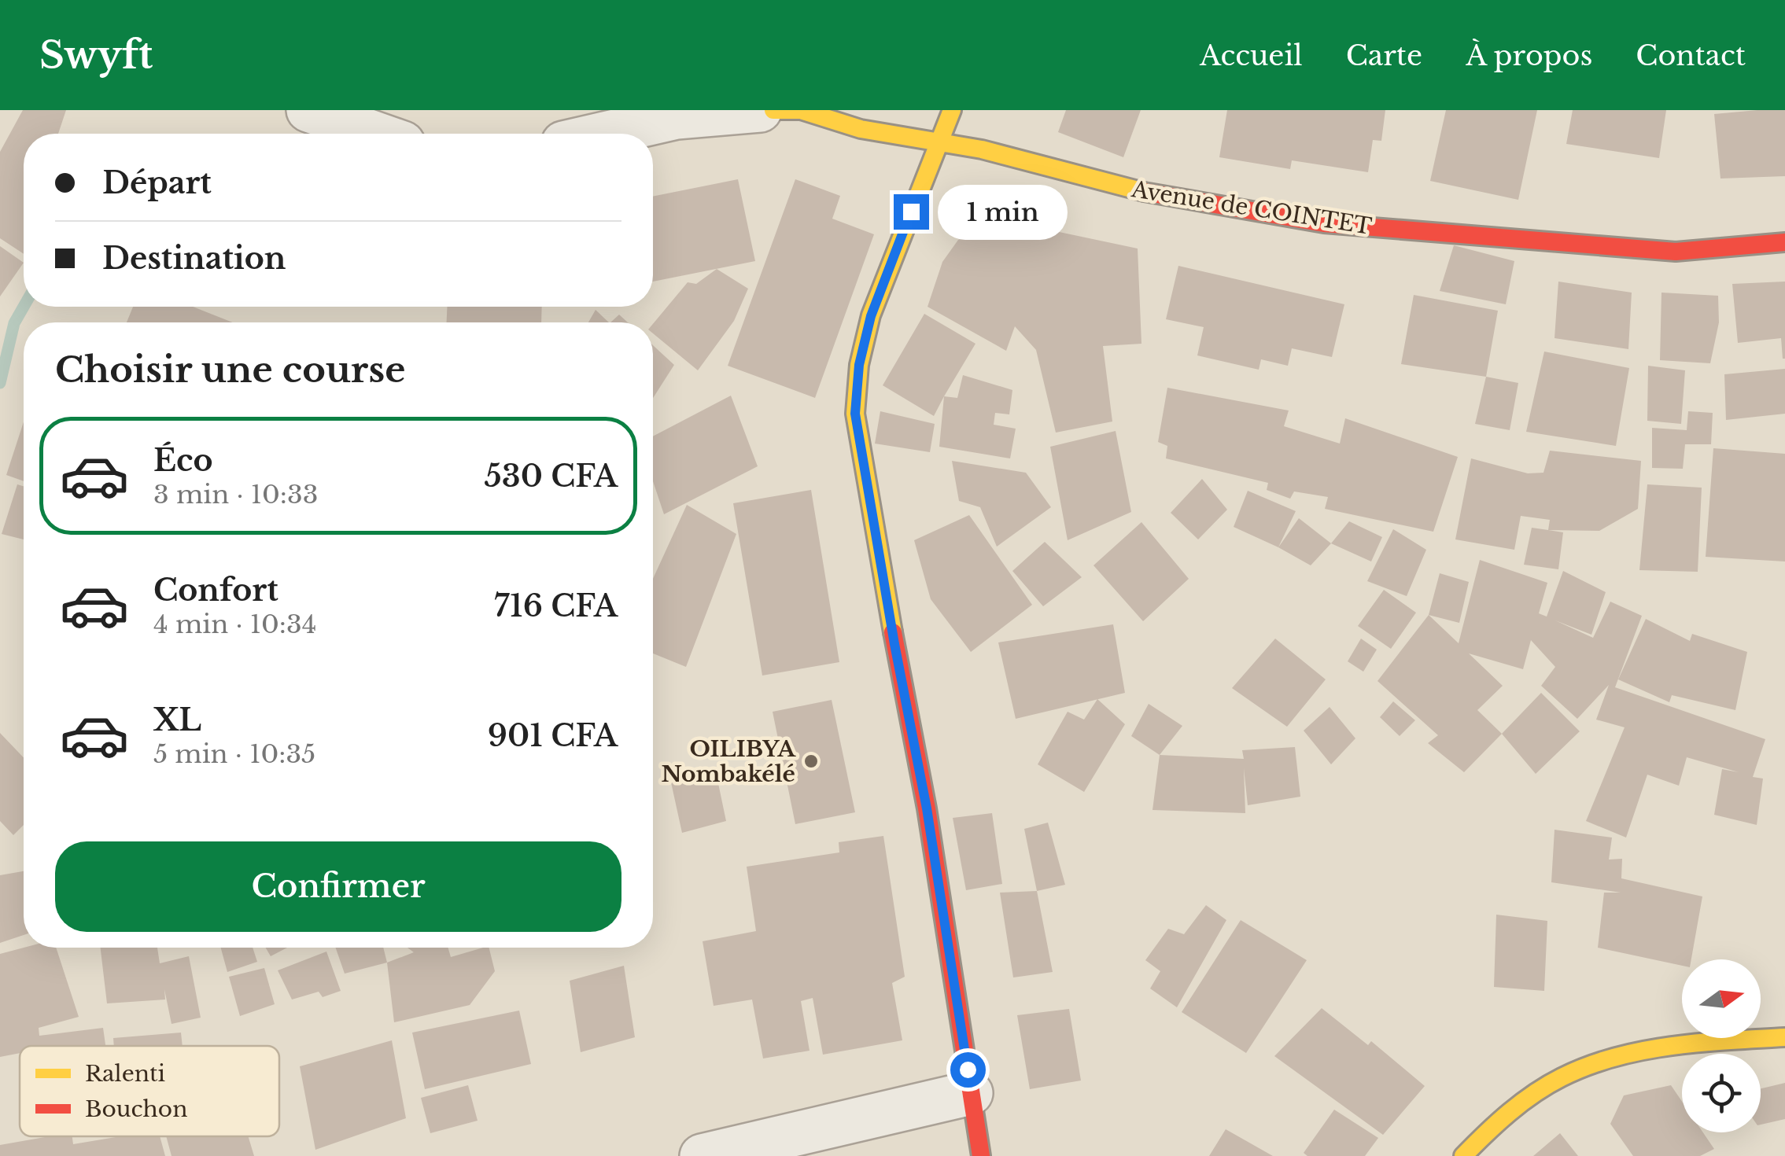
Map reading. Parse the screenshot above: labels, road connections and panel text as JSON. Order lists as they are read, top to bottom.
{
  "streets": {
    "street": ["Avenue de COINTET"]
  },
  "places": ["OILIBYA Nombakélé"],
  "legend": ["Ralenti", "Bouchon"],
  "north": "right",
  "page": {
    "header": "Swyft",
    "nav": [
      "Accueil",
      "Carte",
      "À propos",
      "Contact"
    ],
    "banner": ["Départ", "Destination"],
    "bubble": "1 min",
    "heading": "Choisir une course",
    "list": [
      {
        "name": "Éco",
        "note": "3 min · 10:33",
        "value": "530 CFA"
      },
      {
        "name": "Confort",
        "note": "4 min · 10:34",
        "value": "716 CFA"
      },
      {
        "name": "XL",
        "note": "5 min · 10:35",
        "value": "901 CFA"
      }
    ],
    "buttons": "Confirmer"
  }
}
